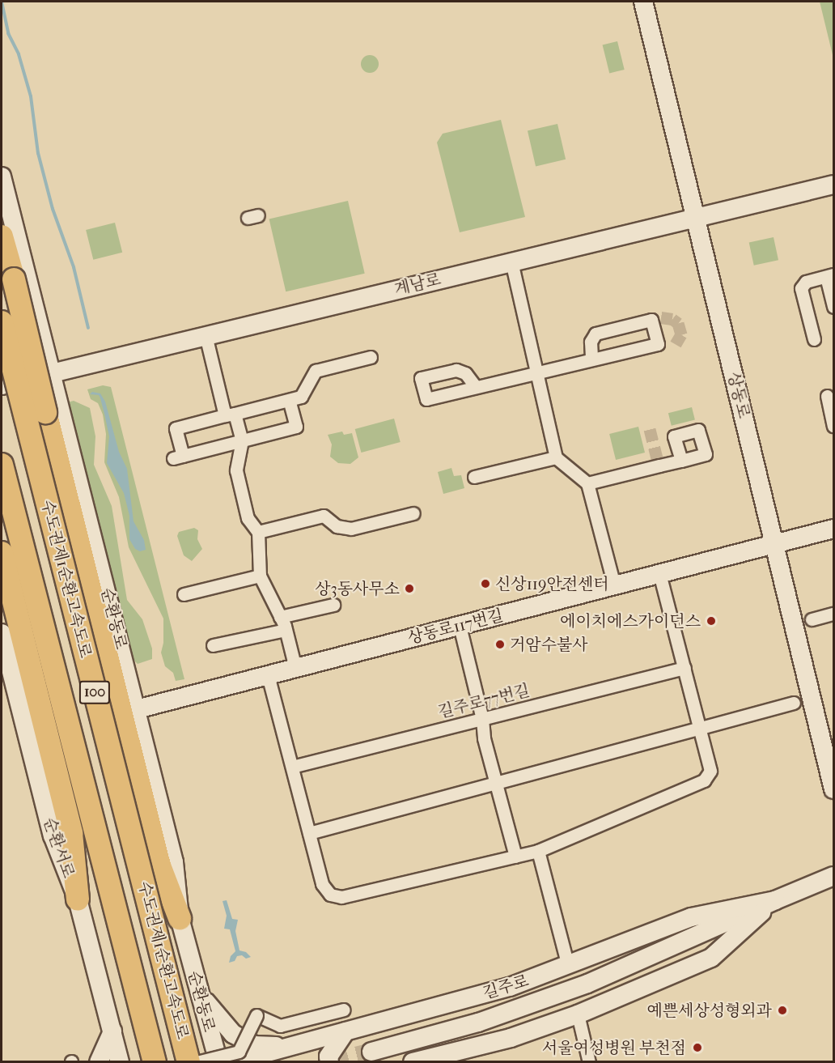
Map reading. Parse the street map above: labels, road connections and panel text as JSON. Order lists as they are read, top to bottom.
{
  "streets": {
    "highway": ["수도권제1순환고속도로", "100"],
    "street": [
      "계남로",
      "상동로",
      "순환동로",
      "상동로117번길",
      "길주로77번길",
      "순환서로",
      "길주로"
    ]
  },
  "crossings": [
    ["계남로", "상동로"],
    ["계남로", "순환동로"],
    ["상동로", "상동로117번길"],
    ["순환동로", "상동로117번길"]
  ],
  "places": [
    "신상119안전센터",
    "상3동사무소",
    "에이치에스가이던스",
    "거암수불사",
    "예쁜세상성형외과",
    "서울여성병원 부천점"
  ]
}
